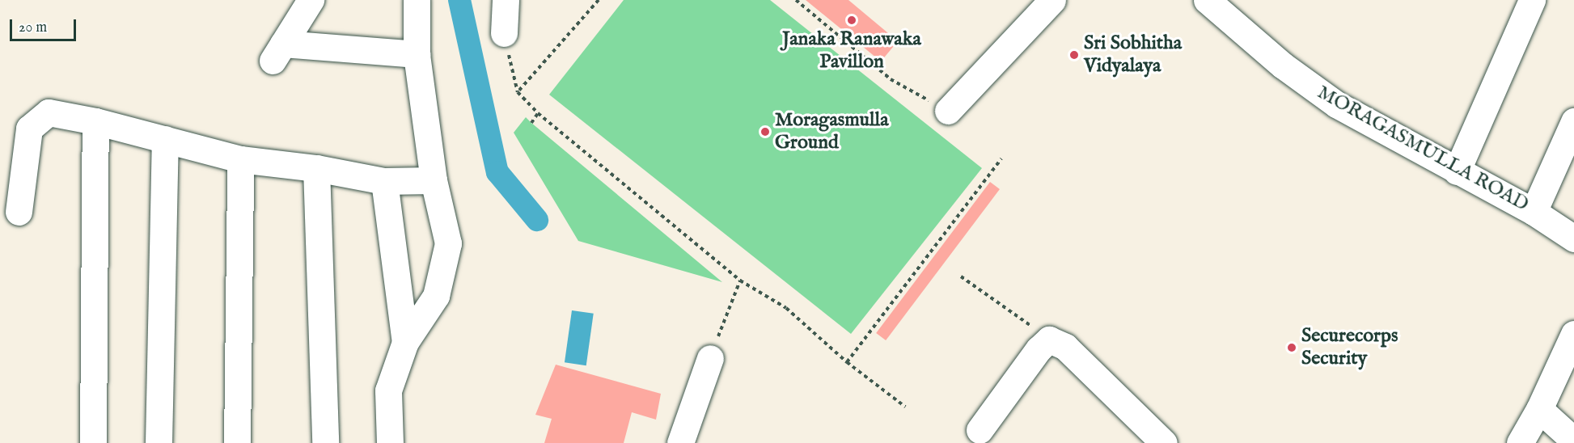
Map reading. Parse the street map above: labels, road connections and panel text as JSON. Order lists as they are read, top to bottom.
{
  "streets": {
    "street": ["MORAGASMULLA ROAD"]
  },
  "places": [
    "Janaka Ranawaka Pavillon",
    "Sri Sobhitha Vidyalaya",
    "Moragasmulla Ground",
    "Securecorps Security"
  ],
  "scale_bar": "20 m"
}
